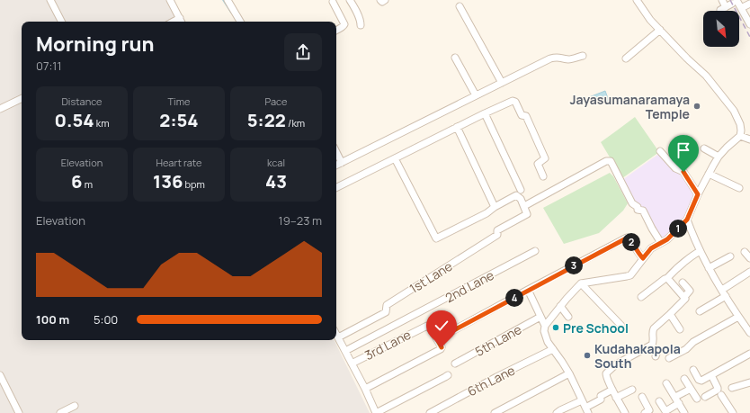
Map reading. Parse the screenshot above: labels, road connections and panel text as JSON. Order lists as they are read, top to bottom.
{
  "streets": {
    "street": [
      "1st Lane",
      "2nd Lane",
      "5th Lane",
      "3rd Lane",
      "6th Lane"
    ]
  },
  "places": ["Jayasumanaramaya Temple", "Pre School", "Kudahakapola South"],
  "north": "bottom right",
  "page": {
    "heading": ["Morning run", "07:11"],
    "stats": [
      ["Distance", "0.54 km"],
      ["Time", "2:54"],
      ["Pace", "5:22 /km"],
      ["Elevation", "6 m"],
      ["Heart rate", "136 bpm"],
      ["kcal", "43"]
    ],
    "chart": ["Elevation", "19–23 m"],
    "pins": [
      "1",
      "2",
      "3",
      "4"
    ],
    "list": [
      {
        "name": "100 m",
        "note": "5:00"
      }
    ]
  }
}
